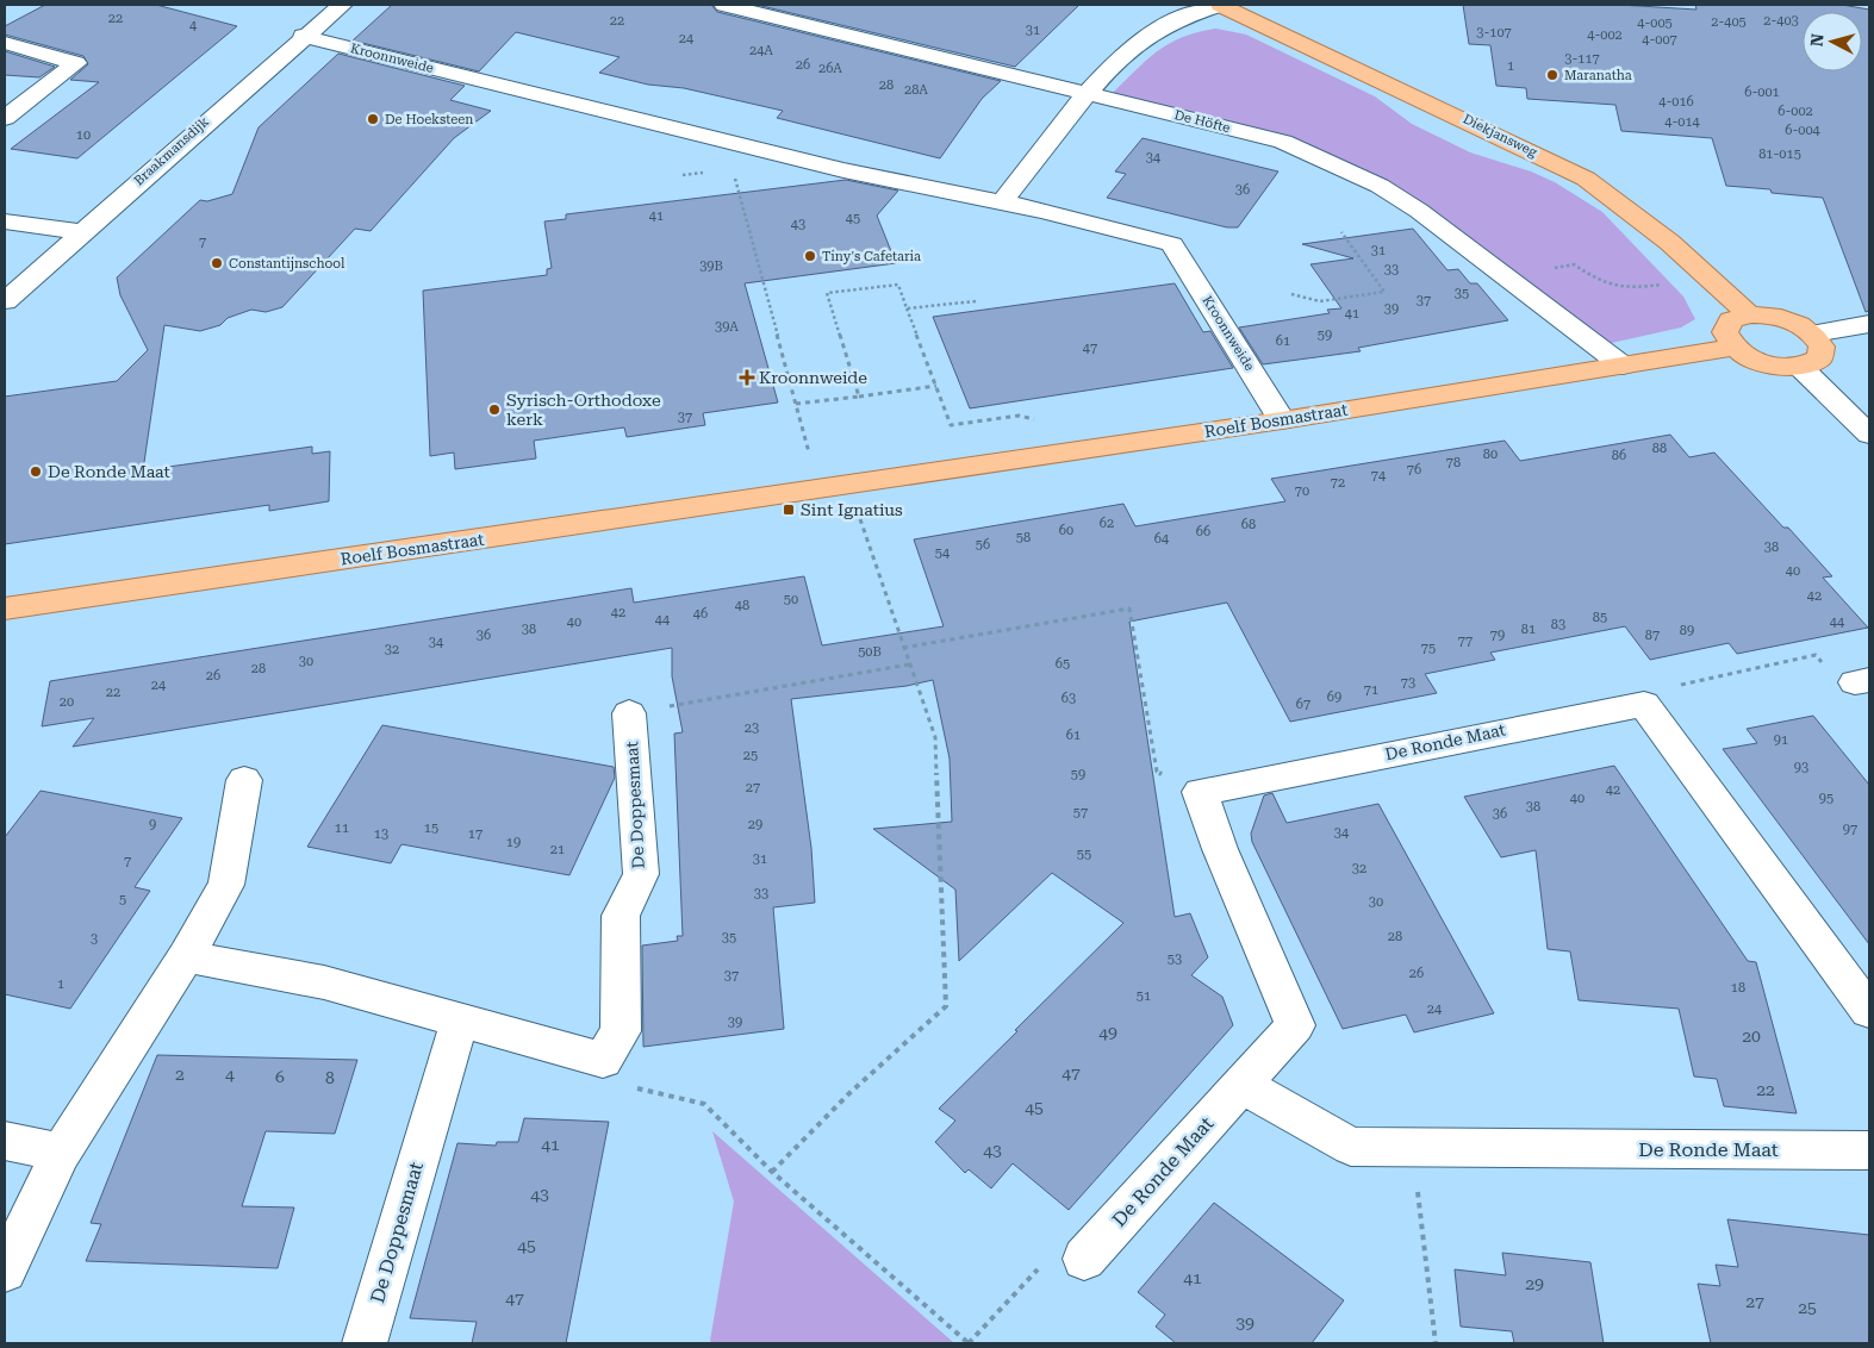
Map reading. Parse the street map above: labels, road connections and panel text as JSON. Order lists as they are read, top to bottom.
{
  "streets": {
    "main road": ["Diekjansweg", "Roelf Bosmastraat"],
    "street": [
      "Kroonnweide",
      "De Höfte",
      "Braakmansdijk",
      "De Ronde Maat",
      "De Doppesmaat"
    ]
  },
  "crossings": [
    ["Kroonnweide", "Braakmansdijk"],
    ["Kroonnweide", "Roelf Bosmastraat"],
    ["De Höfte", "Roelf Bosmastraat"]
  ],
  "places": {
    "other": [
      "Maranatha",
      "De Hoeksteen",
      "Tiny's Cafetaria",
      "Constantijnschool",
      "Syrisch-Orthodoxe kerk",
      "De Ronde Maat"
    ],
    "health": ["Kroonnweide"],
    "transit": ["Sint Ignatius"]
  },
  "house_numbers": [
    "22",
    "22",
    "2-403",
    "2-405",
    "4-005",
    "4",
    "31",
    "3-107",
    "4-002",
    "24",
    "4-007",
    "24A",
    "3-117",
    "26",
    "1",
    "26A",
    "28",
    "28A",
    "6-001",
    "4-016",
    "6-002",
    "4-014",
    "6-004",
    "10",
    "81-015",
    "34",
    "36",
    "41",
    "45",
    "43",
    "7",
    "31",
    "39B",
    "33",
    "35",
    "37",
    "39",
    "41",
    "39A",
    "59",
    "61",
    "47",
    "37",
    "88",
    "80",
    "86",
    "78",
    "76",
    "74",
    "72",
    "70",
    "62",
    "68",
    "60",
    "66",
    "58",
    "64",
    "56",
    "38",
    "54",
    "40",
    "42",
    "50",
    "48",
    "42",
    "46",
    "85",
    "44",
    "40",
    "44",
    "83",
    "38",
    "81",
    "89",
    "36",
    "79",
    "87",
    "77",
    "34",
    "75",
    "32",
    "50B",
    "30",
    "65",
    "28",
    "26",
    "73",
    "24",
    "71",
    "22",
    "69",
    "63",
    "20",
    "67",
    "23",
    "61",
    "91",
    "25",
    "93",
    "59",
    "27",
    "42",
    "40",
    "95",
    "38",
    "57",
    "36",
    "9",
    "29",
    "11",
    "15",
    "97",
    "34",
    "13",
    "17",
    "19",
    "21",
    "55",
    "31",
    "7",
    "32",
    "33",
    "5",
    "30",
    "28",
    "35",
    "3",
    "53",
    "26",
    "37",
    "1",
    "18",
    "51",
    "24",
    "39",
    "49",
    "20",
    "47",
    "2",
    "4",
    "6",
    "8",
    "22",
    "45",
    "41",
    "43",
    "43",
    "45",
    "41",
    "29",
    "47",
    "27",
    "25",
    "39"
  ],
  "north": "left"
}
